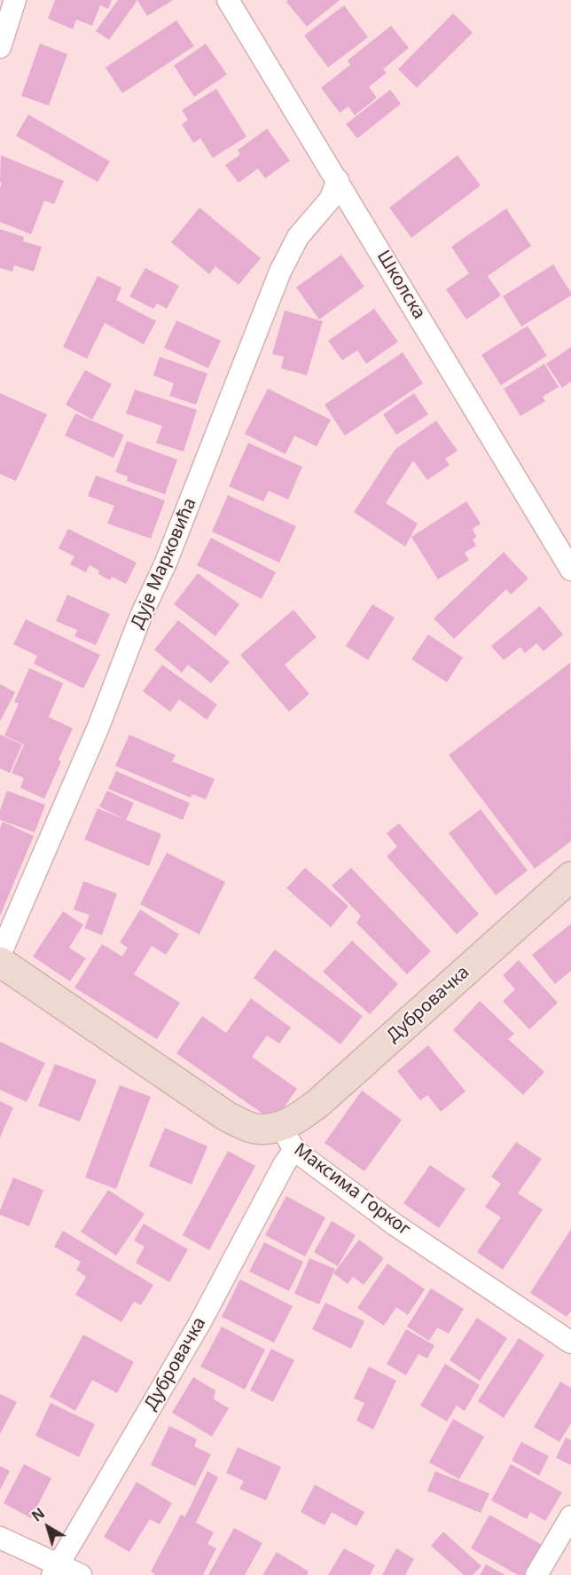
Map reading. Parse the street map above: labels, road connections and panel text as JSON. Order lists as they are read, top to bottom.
{
  "streets": {
    "street": [
      "Школска",
      "Дује Марковића",
      "Дубровачка",
      "Максима Горког"
    ]
  },
  "crossings": [
    ["Школска", "Дује Марковића"],
    ["Дубровачка", "Максима Горког"]
  ],
  "north": "top left"
}
